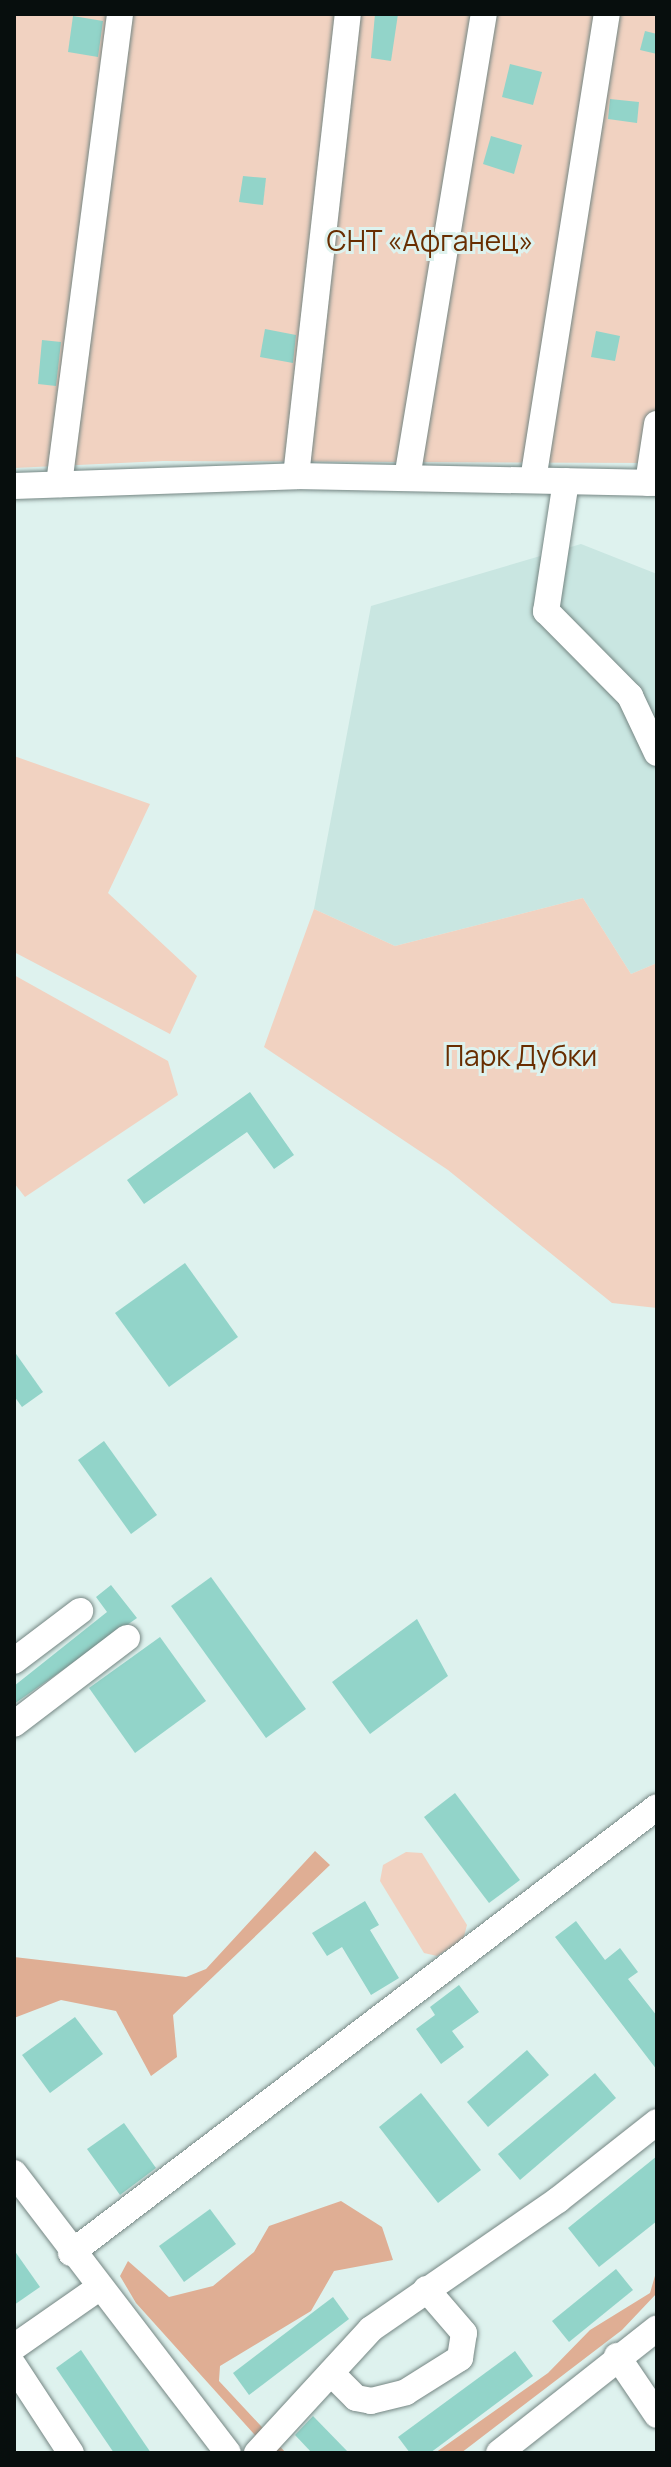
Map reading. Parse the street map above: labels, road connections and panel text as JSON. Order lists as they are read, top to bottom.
{
  "parks": ["СНТ «Афганец»", "Парк Дубки"]
}
